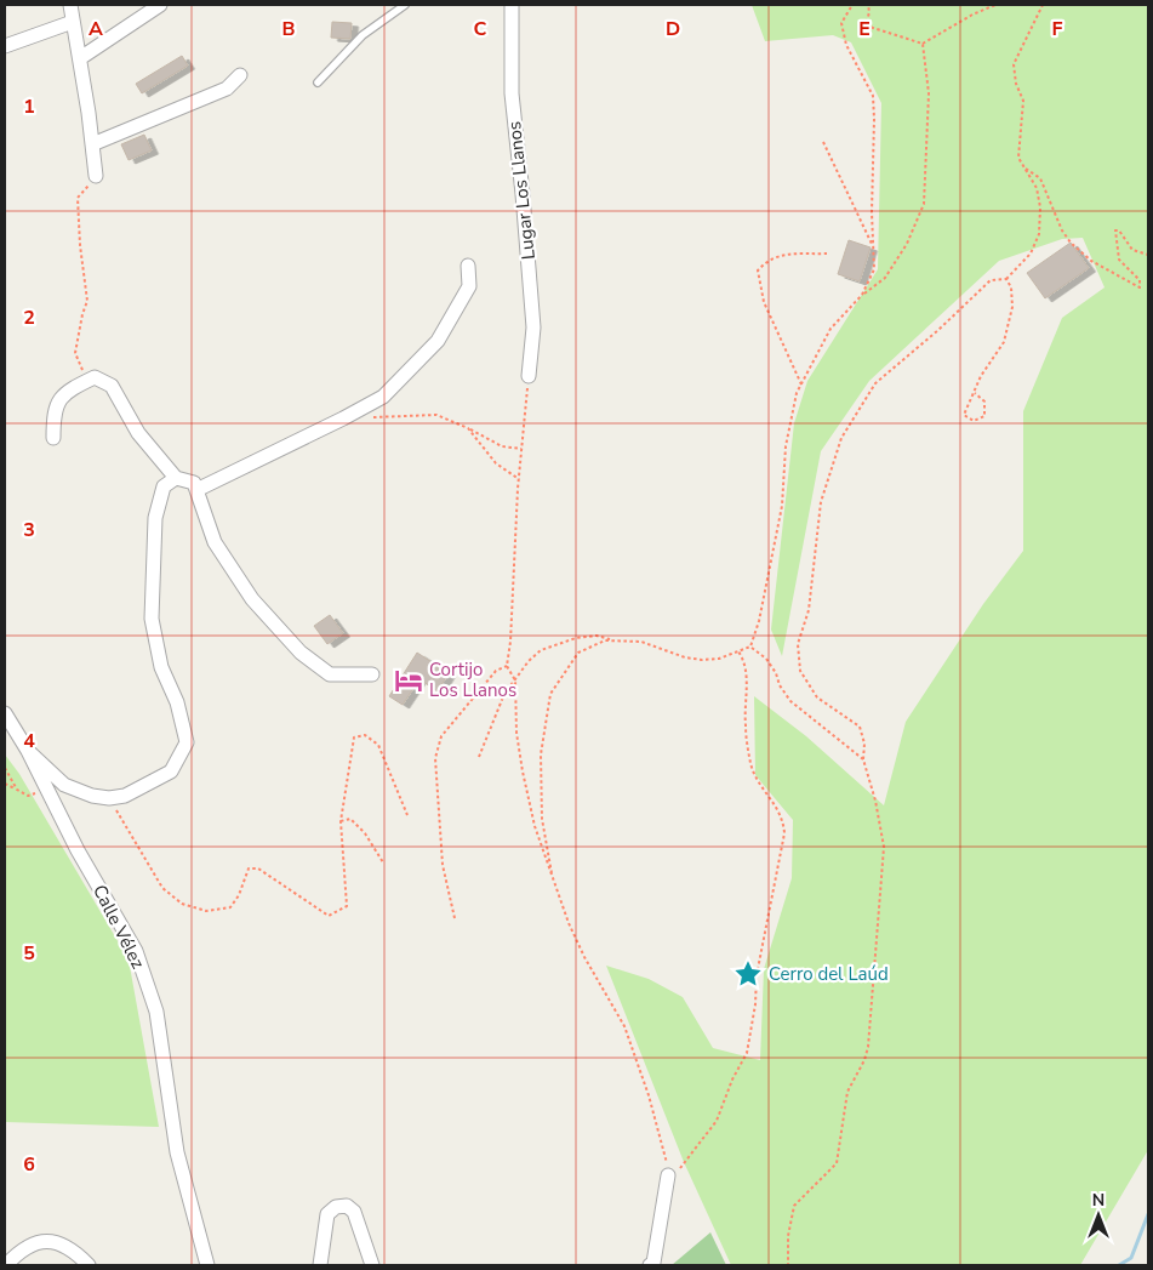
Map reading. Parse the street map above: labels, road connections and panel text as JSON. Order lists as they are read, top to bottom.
{
  "streets": {
    "street": ["Lugar Los Llanos", "Calle Vélez"]
  },
  "places": {
    "hotel": ["Cortijo Los Llanos"],
    "place": ["Cerro del Laúd"]
  },
  "north": "top",
  "grid": {
    "columns": [
      "A",
      "B",
      "C",
      "D",
      "E",
      "F"
    ],
    "rows": [
      "1",
      "2",
      "3",
      "4",
      "5",
      "6"
    ]
  }
}
